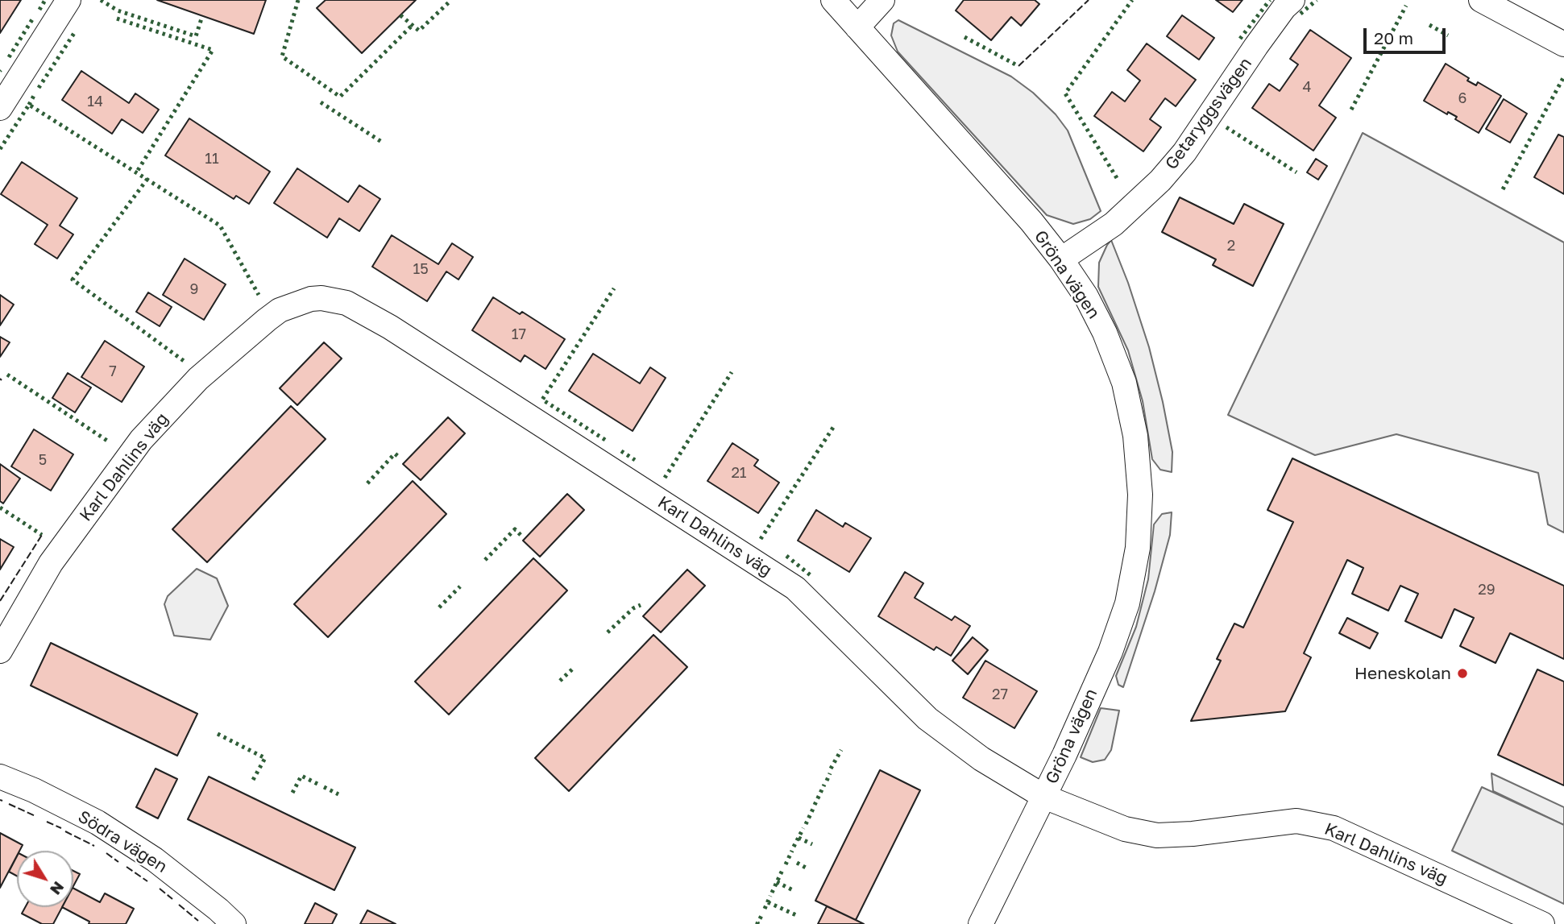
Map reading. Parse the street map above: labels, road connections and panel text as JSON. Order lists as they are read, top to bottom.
{
  "streets": {
    "street": [
      "Getaryggsvägen",
      "Gröna vägen",
      "Karl Dahlins väg",
      "Södra vägen"
    ]
  },
  "crossings": [
    ["Getaryggsvägen", "Gröna vägen"],
    ["Gröna vägen", "Karl Dahlins väg"]
  ],
  "places": ["Heneskolan"],
  "house_numbers": [
    "4",
    "6",
    "14",
    "11",
    "2",
    "15",
    "9",
    "17",
    "7",
    "5",
    "21",
    "29",
    "27"
  ],
  "scale_bar": "20 m",
  "north": "bottom right"
}
